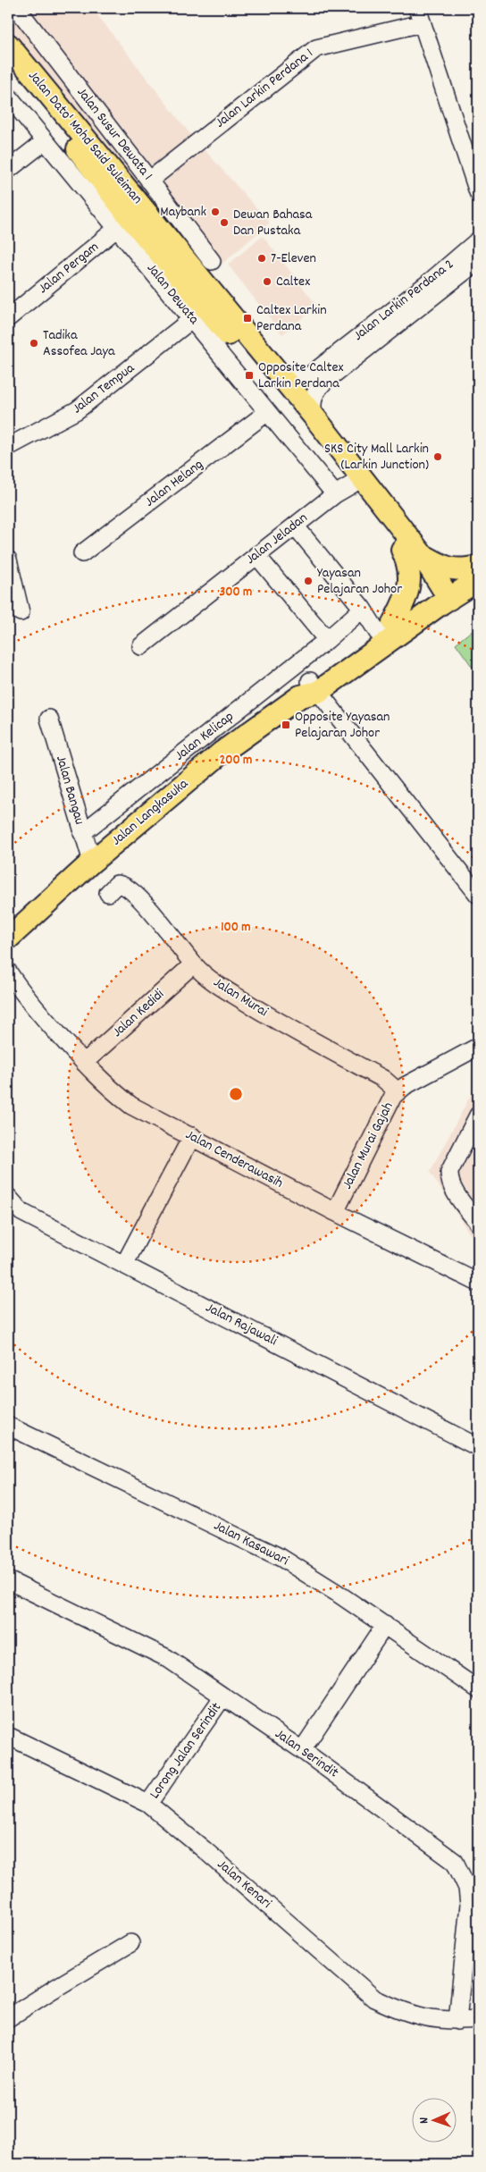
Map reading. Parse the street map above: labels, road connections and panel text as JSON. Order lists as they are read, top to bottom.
{
  "streets": {
    "main road": ["Jalan Dato' Mohd Said Suleiman", "Jalan Langkasuka"],
    "street": [
      "Jalan Larkin Perdana 1",
      "Jalan Susur Dewata 1",
      "Jalan Pergam",
      "Jalan Dewata",
      "Jalan Larkin Perdana 2",
      "Jalan Tempua",
      "Jalan Helang",
      "Jalan Jeladan",
      "Jalan Kelicap",
      "Jalan Bangau",
      "Jalan Murai",
      "Jalan Kedidi",
      "Jalan Murai Gajah",
      "Jalan Cenderawasih",
      "Jalan Rajawali",
      "Jalan Kasawari",
      "Lorong Jalan Serindit",
      "Jalan Serindit",
      "Jalan Kenari"
    ]
  },
  "crossings": [
    ["Jalan Larkin Perdana 1", "Jalan Susur Dewata 1"],
    ["Jalan Dato' Mohd Said Suleiman", "Jalan Pergam"],
    ["Jalan Dato' Mohd Said Suleiman", "Jalan Dewata"],
    ["Jalan Dato' Mohd Said Suleiman", "Jalan Larkin Perdana 2"],
    ["Jalan Dato' Mohd Said Suleiman", "Jalan Tempua"],
    ["Jalan Dato' Mohd Said Suleiman", "Jalan Jeladan"],
    ["Jalan Dato' Mohd Said Suleiman", "Jalan Langkasuka"],
    ["Jalan Dewata", "Jalan Tempua"],
    ["Jalan Dewata", "Jalan Helang"],
    ["Jalan Dewata", "Jalan Jeladan"],
    ["Jalan Kelicap", "Jalan Bangau"],
    ["Jalan Bangau", "Jalan Langkasuka"],
    ["Jalan Murai", "Jalan Kedidi"],
    ["Jalan Murai", "Jalan Murai Gajah"],
    ["Jalan Kedidi", "Jalan Cenderawasih"],
    ["Jalan Murai Gajah", "Jalan Cenderawasih"],
    ["Lorong Jalan Serindit", "Jalan Serindit"],
    ["Lorong Jalan Serindit", "Jalan Kenari"],
    ["Jalan Serindit", "Jalan Kenari"]
  ],
  "places": {
    "other": [
      "Maybank",
      "Dewan Bahasa Dan Pustaka",
      "7-Eleven",
      "Caltex",
      "Tadika Assofea Jaya",
      "SKS City Mall Larkin (Larkin Junction)",
      "Yayasan Pelajaran Johor"
    ],
    "transit": ["Caltex Larkin Perdana", "Opposite Caltex Larkin Perdana", "Opposite Yayasan Pelajaran Johor"]
  },
  "north": "left",
  "rings": ["300 m", "200 m", "100 m"]
}
